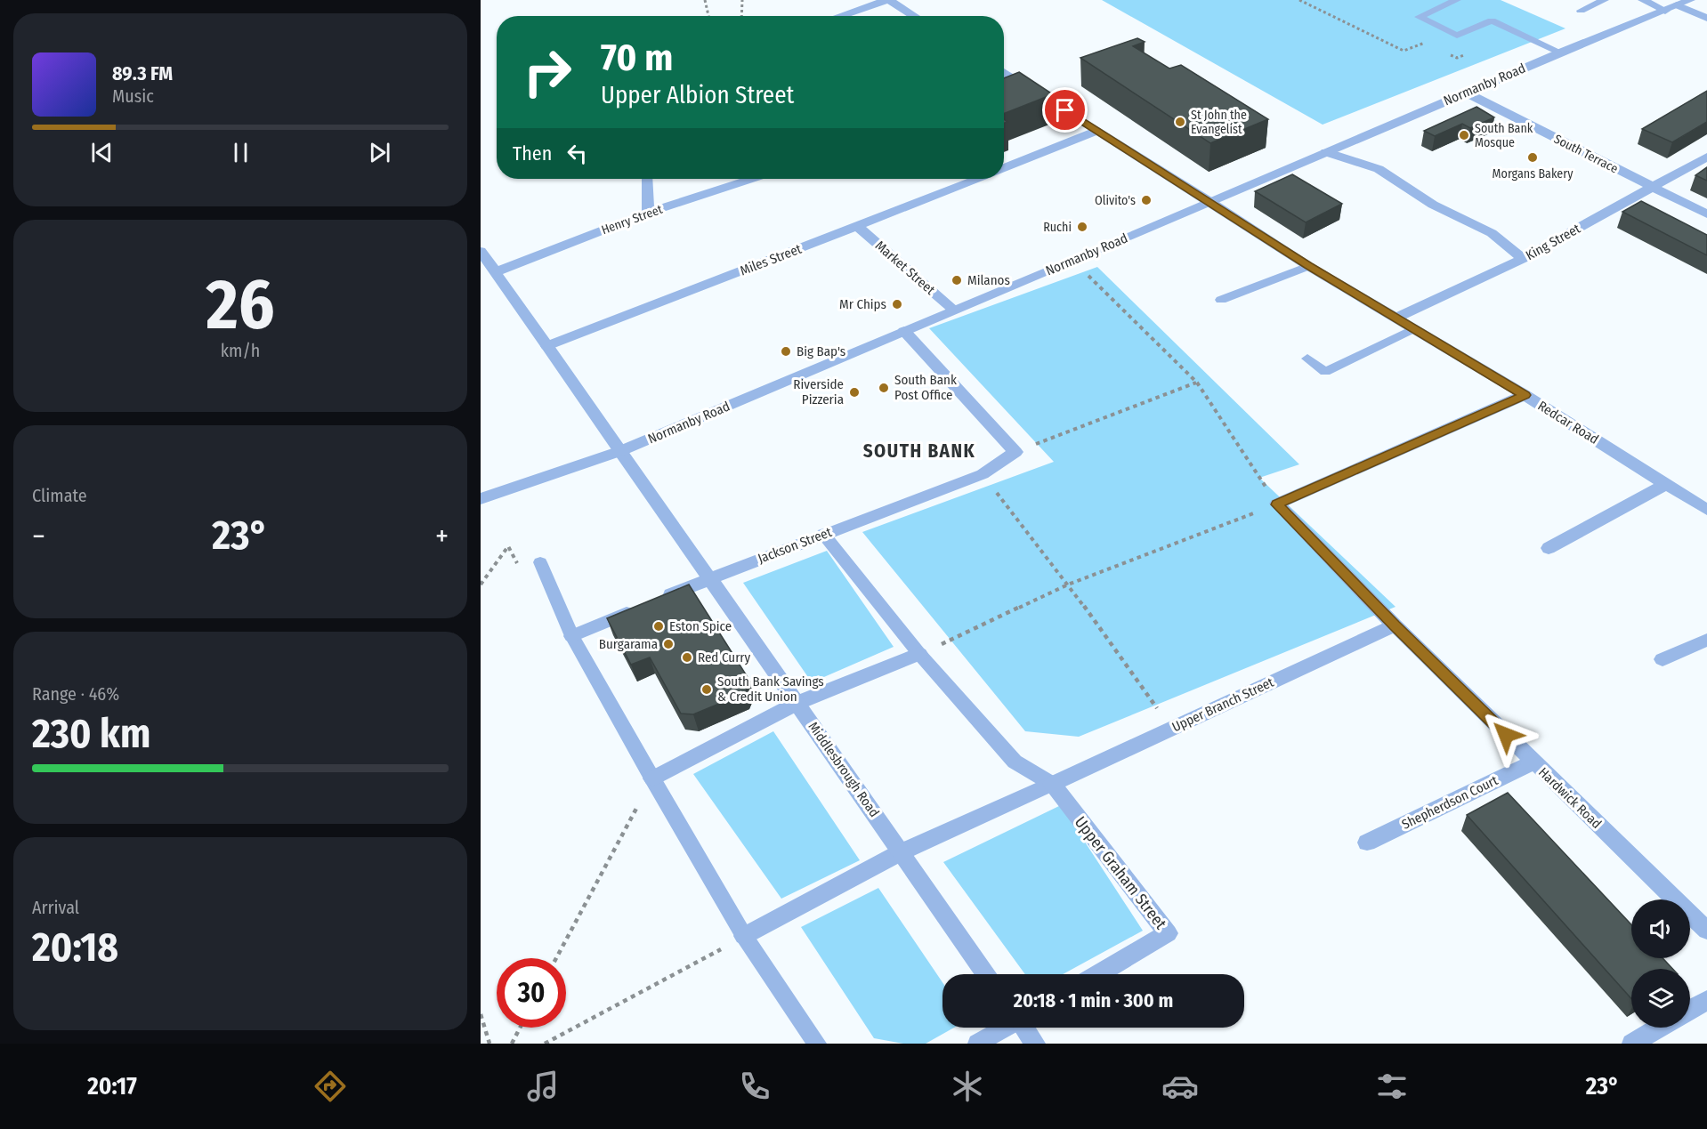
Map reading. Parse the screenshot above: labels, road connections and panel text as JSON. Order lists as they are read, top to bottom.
{
  "streets": {
    "street": [
      "Normanby Road",
      "South Terrace",
      "Henry Street",
      "King Street",
      "Miles Street",
      "Market Street",
      "Redcar Road",
      "Jackson Street",
      "Upper Branch Street",
      "Middlesbrough Road",
      "Hardwick Road",
      "Shepherdson Court",
      "Upper Graham Street"
    ]
  },
  "crossings": [
    ["Normanby Road", "South Terrace"],
    ["Normanby Road", "Market Street"],
    ["Normanby Road", "Redcar Road"],
    ["Normanby Road", "Middlesbrough Road"],
    ["South Terrace", "King Street"],
    ["Henry Street", "Middlesbrough Road"],
    ["King Street", "Redcar Road"],
    ["Miles Street", "Market Street"],
    ["Miles Street", "Middlesbrough Road"],
    ["Jackson Street", "Middlesbrough Road"],
    ["Upper Branch Street", "Middlesbrough Road"],
    ["Upper Branch Street", "Hardwick Road"],
    ["Upper Branch Street", "Upper Graham Street"],
    ["Hardwick Road", "Shepherdson Court"]
  ],
  "districts": ["SOUTH BANK"],
  "places": [
    "St John the Evangelist",
    "South Bank Mosque",
    "Morgans Bakery",
    "Olivito's",
    "Ruchi",
    "Milanos",
    "Mr Chips",
    "Big Bap's",
    "South Bank Post Office",
    "Riverside Pizzeria",
    "Eston Spice",
    "Burgarama",
    "Red Curry",
    "South Bank Savings & Credit Union"
  ],
  "page": {
    "turn": ["70 m", "Upper Albion Street"],
    "song": ["89.3 FM", "Music"],
    "then": "Then",
    "tile": [
      ["26", "km/h"],
      "Climate",
      ["Range · 46%", "230 km"],
      ["Arrival", "20:18"]
    ],
    "heat": ["−", "23°", "+"],
    "limit": "30",
    "trip": "20:18 · 1 min · 300 m",
    "tabs": ["20:17", "23°"]
  }
}
